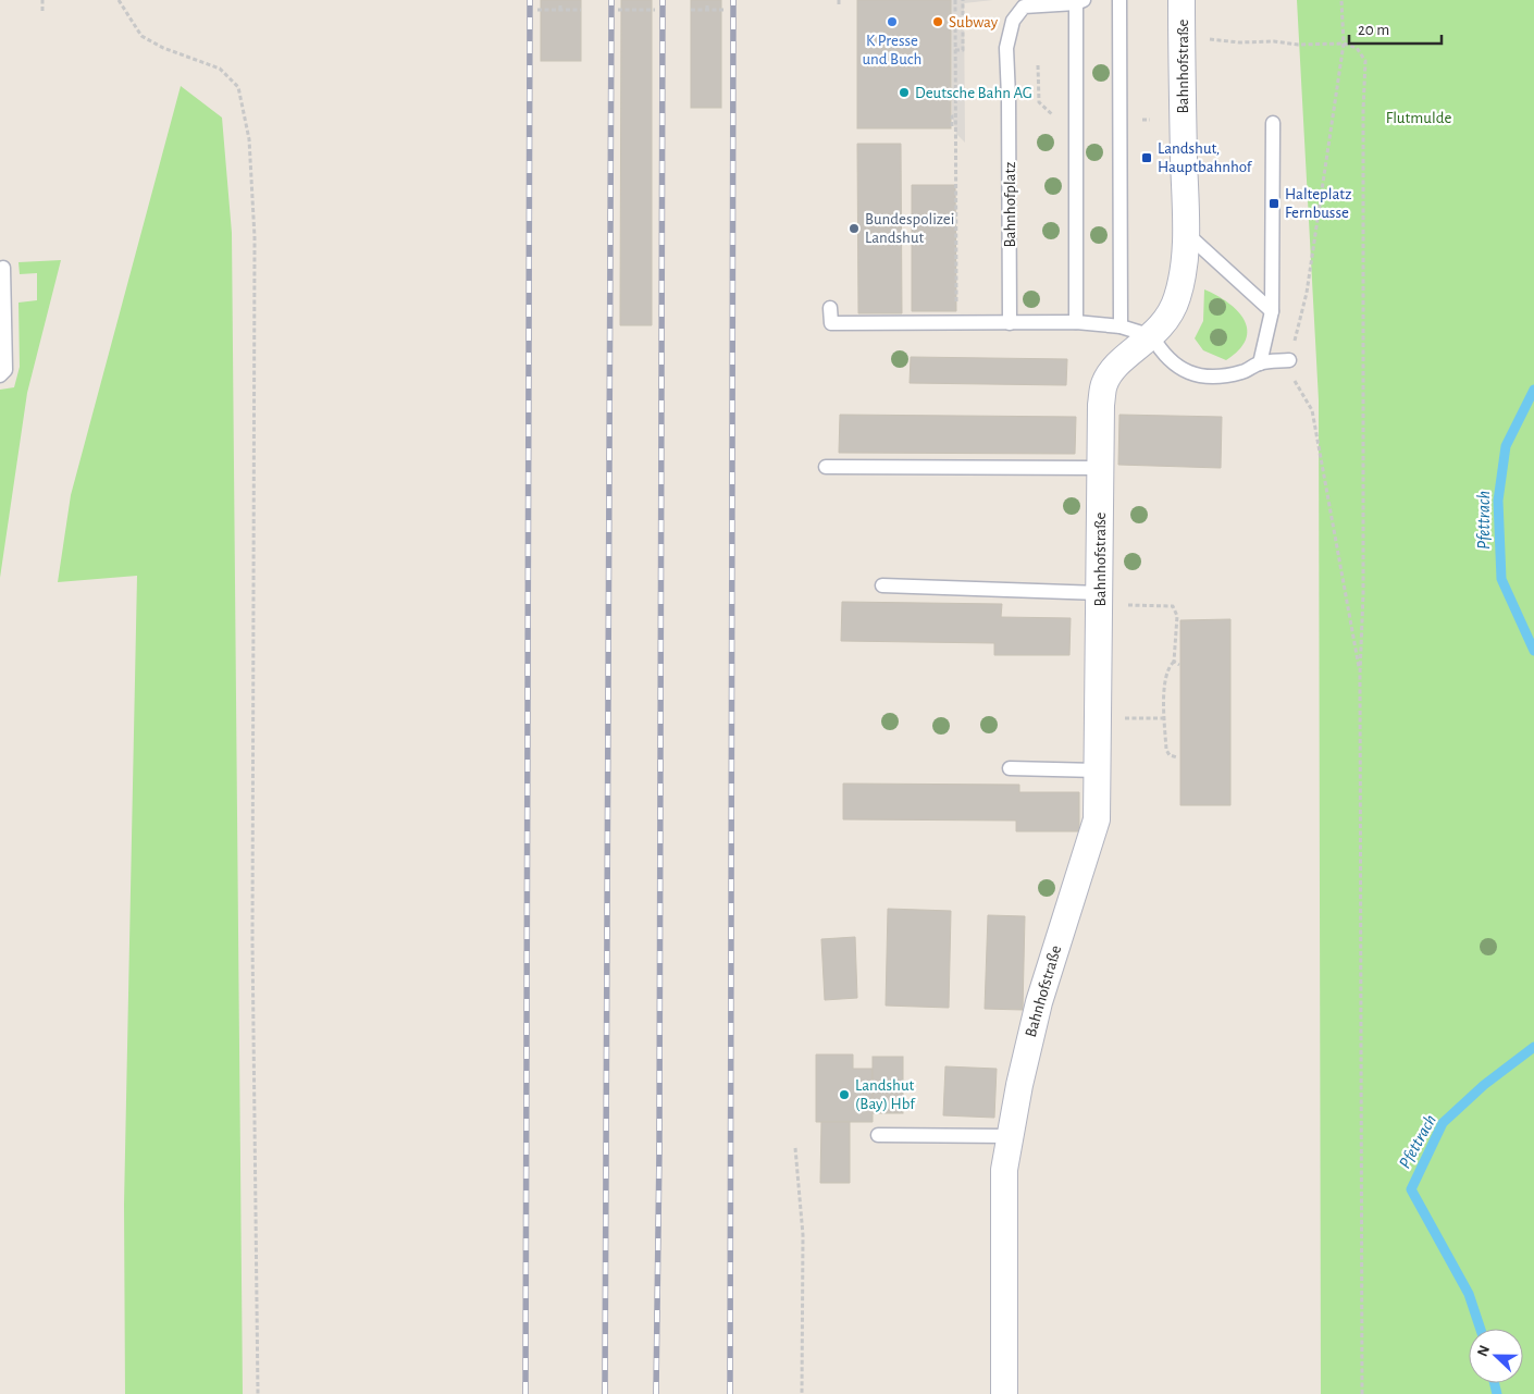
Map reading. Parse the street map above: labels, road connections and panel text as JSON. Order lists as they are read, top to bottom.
{
  "streets": {
    "street": ["Bahnhofstraße"],
    "lane": ["Bahnhofplatz"]
  },
  "water": ["Pfettrach"],
  "parks": ["Flutmulde"],
  "places": {
    "other": [
      "K Presse und Buch",
      "Subway",
      "Deutsche Bahn AG",
      "Bundespolizei Landshut",
      "Landshut (Bay) Hbf"
    ],
    "transit": ["Landshut, Hauptbahnhof", "Halteplatz Fernbusse"]
  },
  "scale_bar": "20 m",
  "north": "left"
}
